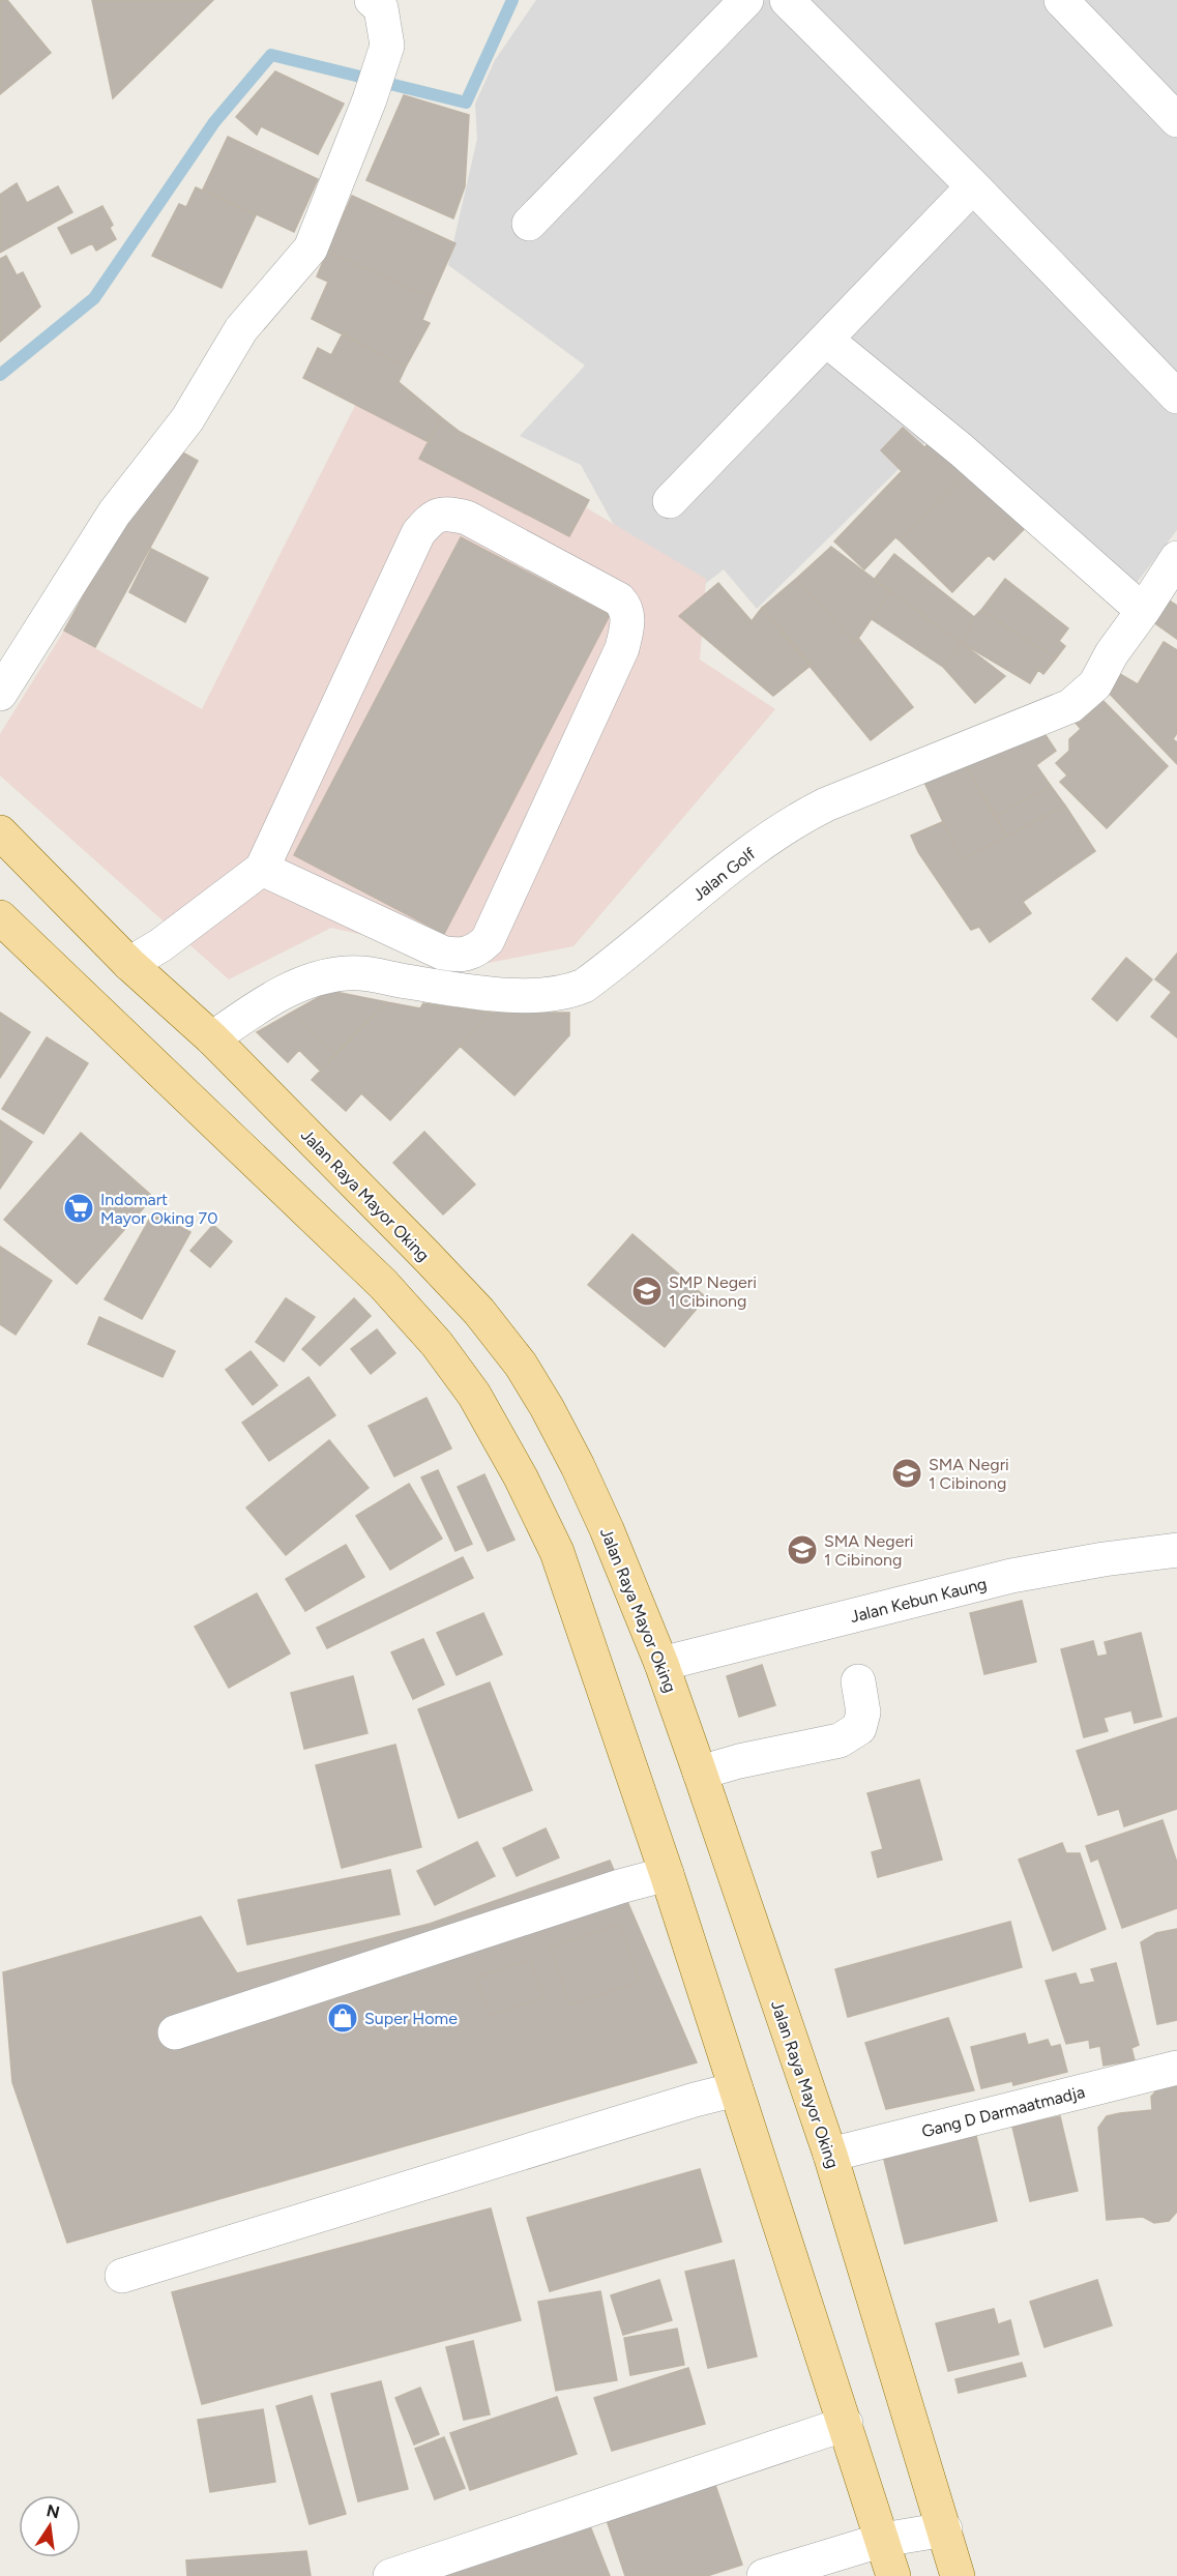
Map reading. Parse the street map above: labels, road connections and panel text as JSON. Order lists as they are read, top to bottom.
{
  "streets": {
    "main road": ["Jalan Raya Mayor Oking"],
    "street": ["Jalan Golf", "Jalan Kebun Kaung", "Gang D Darmaatmadja"]
  },
  "crossings": [
    ["Jalan Golf", "Jalan Raya Mayor Oking"],
    ["Jalan Raya Mayor Oking", "Jalan Kebun Kaung"],
    ["Jalan Raya Mayor Oking", "Gang D Darmaatmadja"]
  ],
  "places": {
    "supermarket": ["Indomart Mayor Oking 70"],
    "school or university": ["SMP Negeri 1 Cibinong", "SMA Negri 1 Cibinong", "SMA Negeri 1 Cibinong"],
    "shop": ["Super Home"]
  },
  "north": "top"
}
